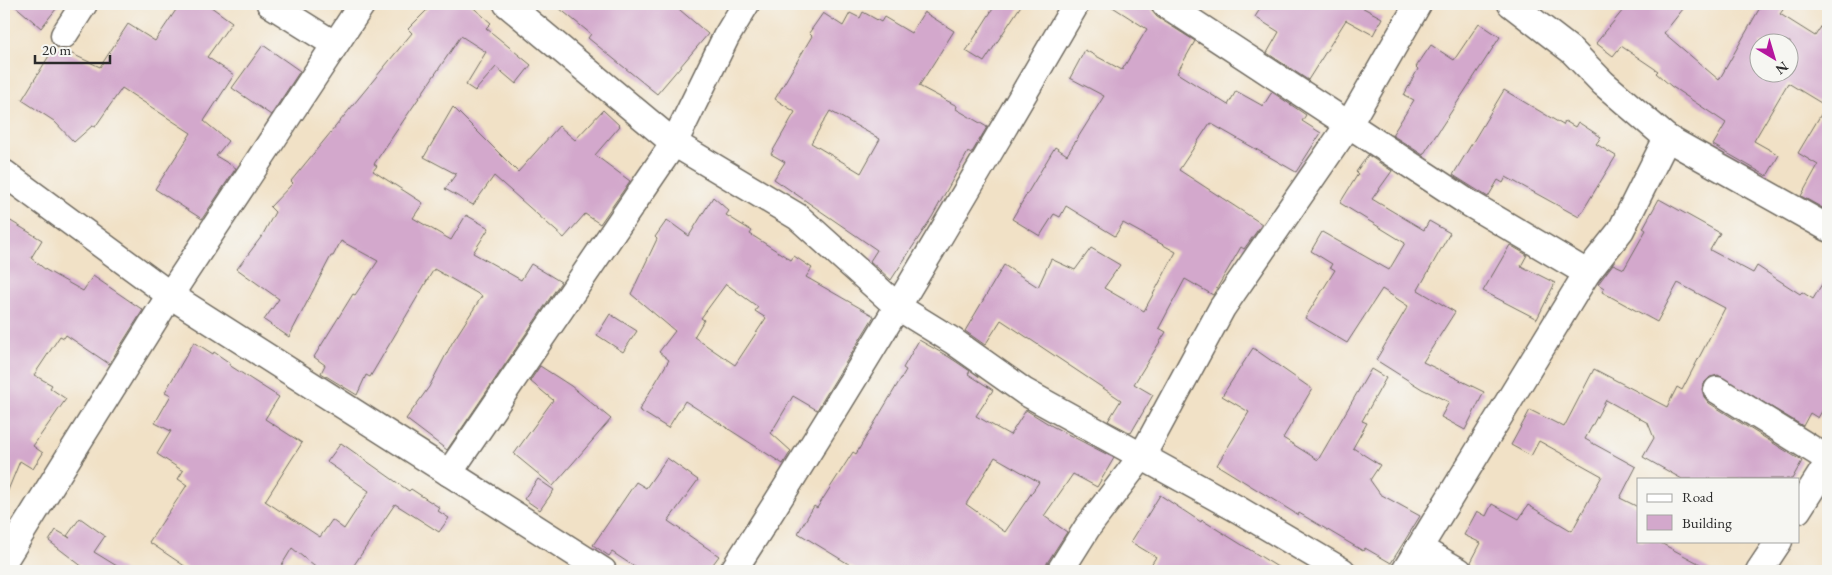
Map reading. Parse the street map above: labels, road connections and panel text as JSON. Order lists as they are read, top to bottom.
{
  "legend": ["Road", "Building"],
  "scale_bar": "20 m",
  "north": "bottom right"
}
